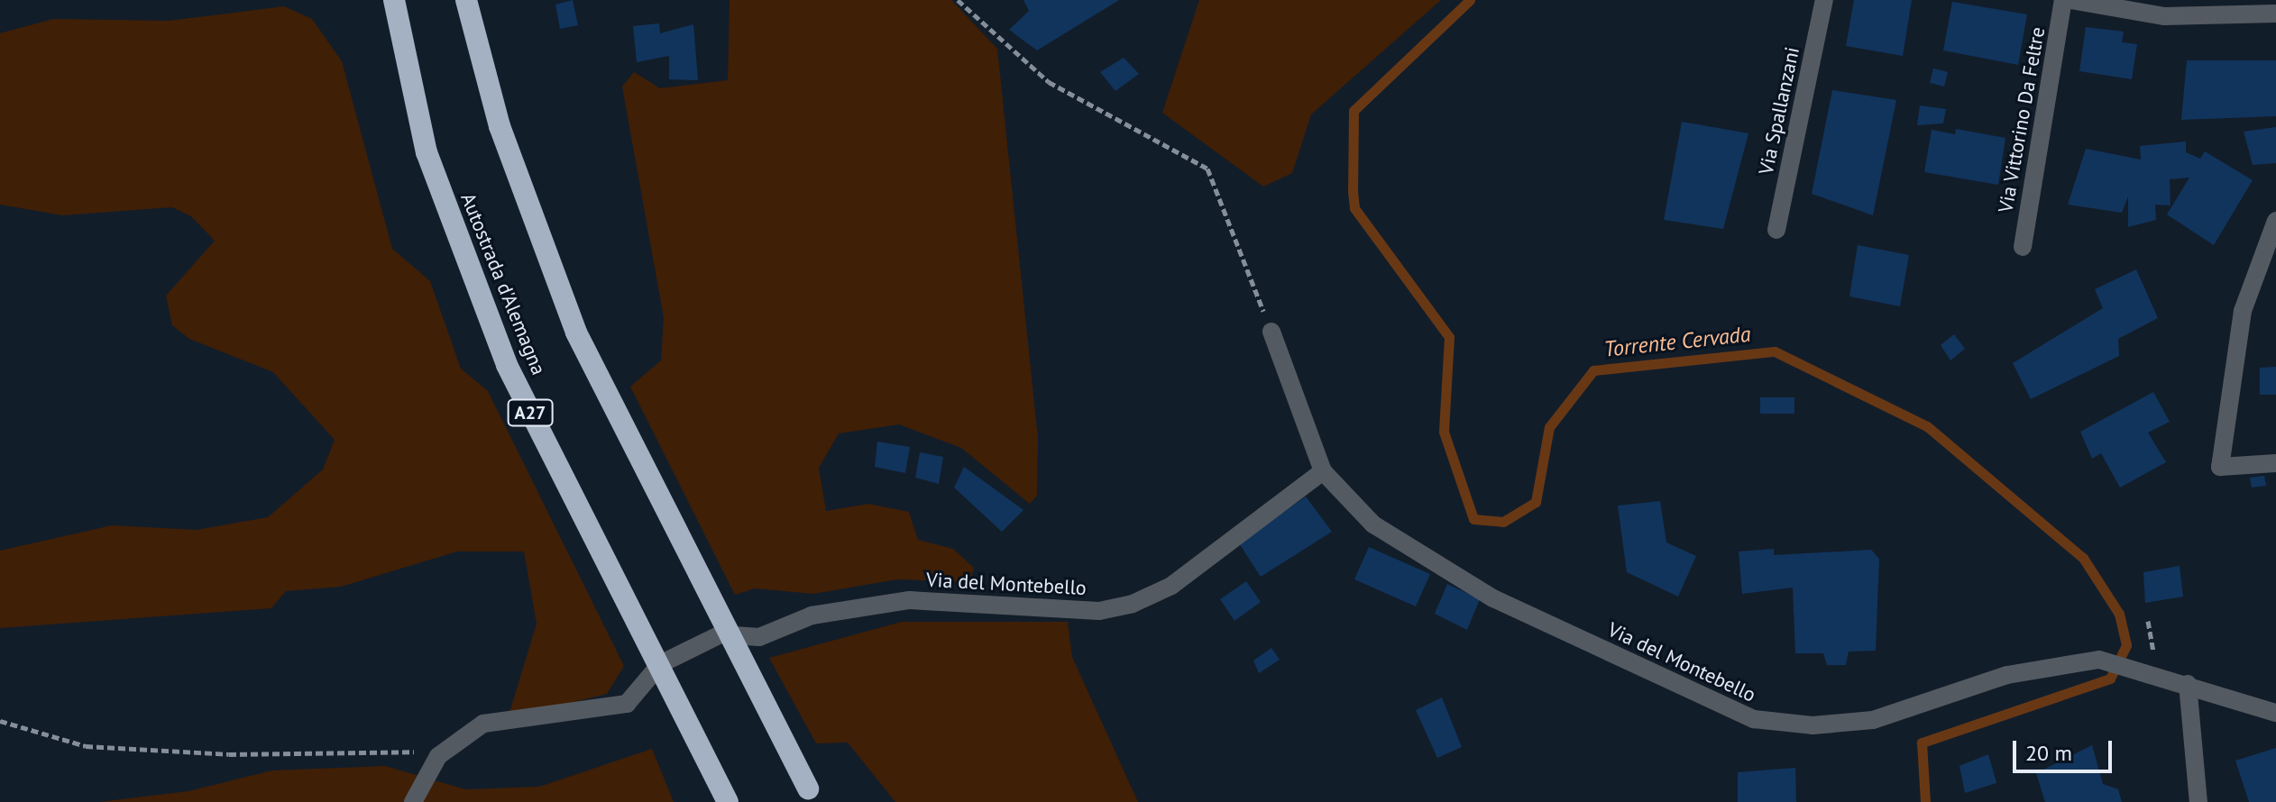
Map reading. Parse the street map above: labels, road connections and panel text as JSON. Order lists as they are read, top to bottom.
{
  "streets": {
    "highway": ["Autostrada d'Alemagna", "A27"],
    "street": ["Via Spallanzani", "Via Vittorino Da Feltre", "Via del Montebello"]
  },
  "water": ["Torrente Cervada"],
  "scale_bar": "20 m"
}
